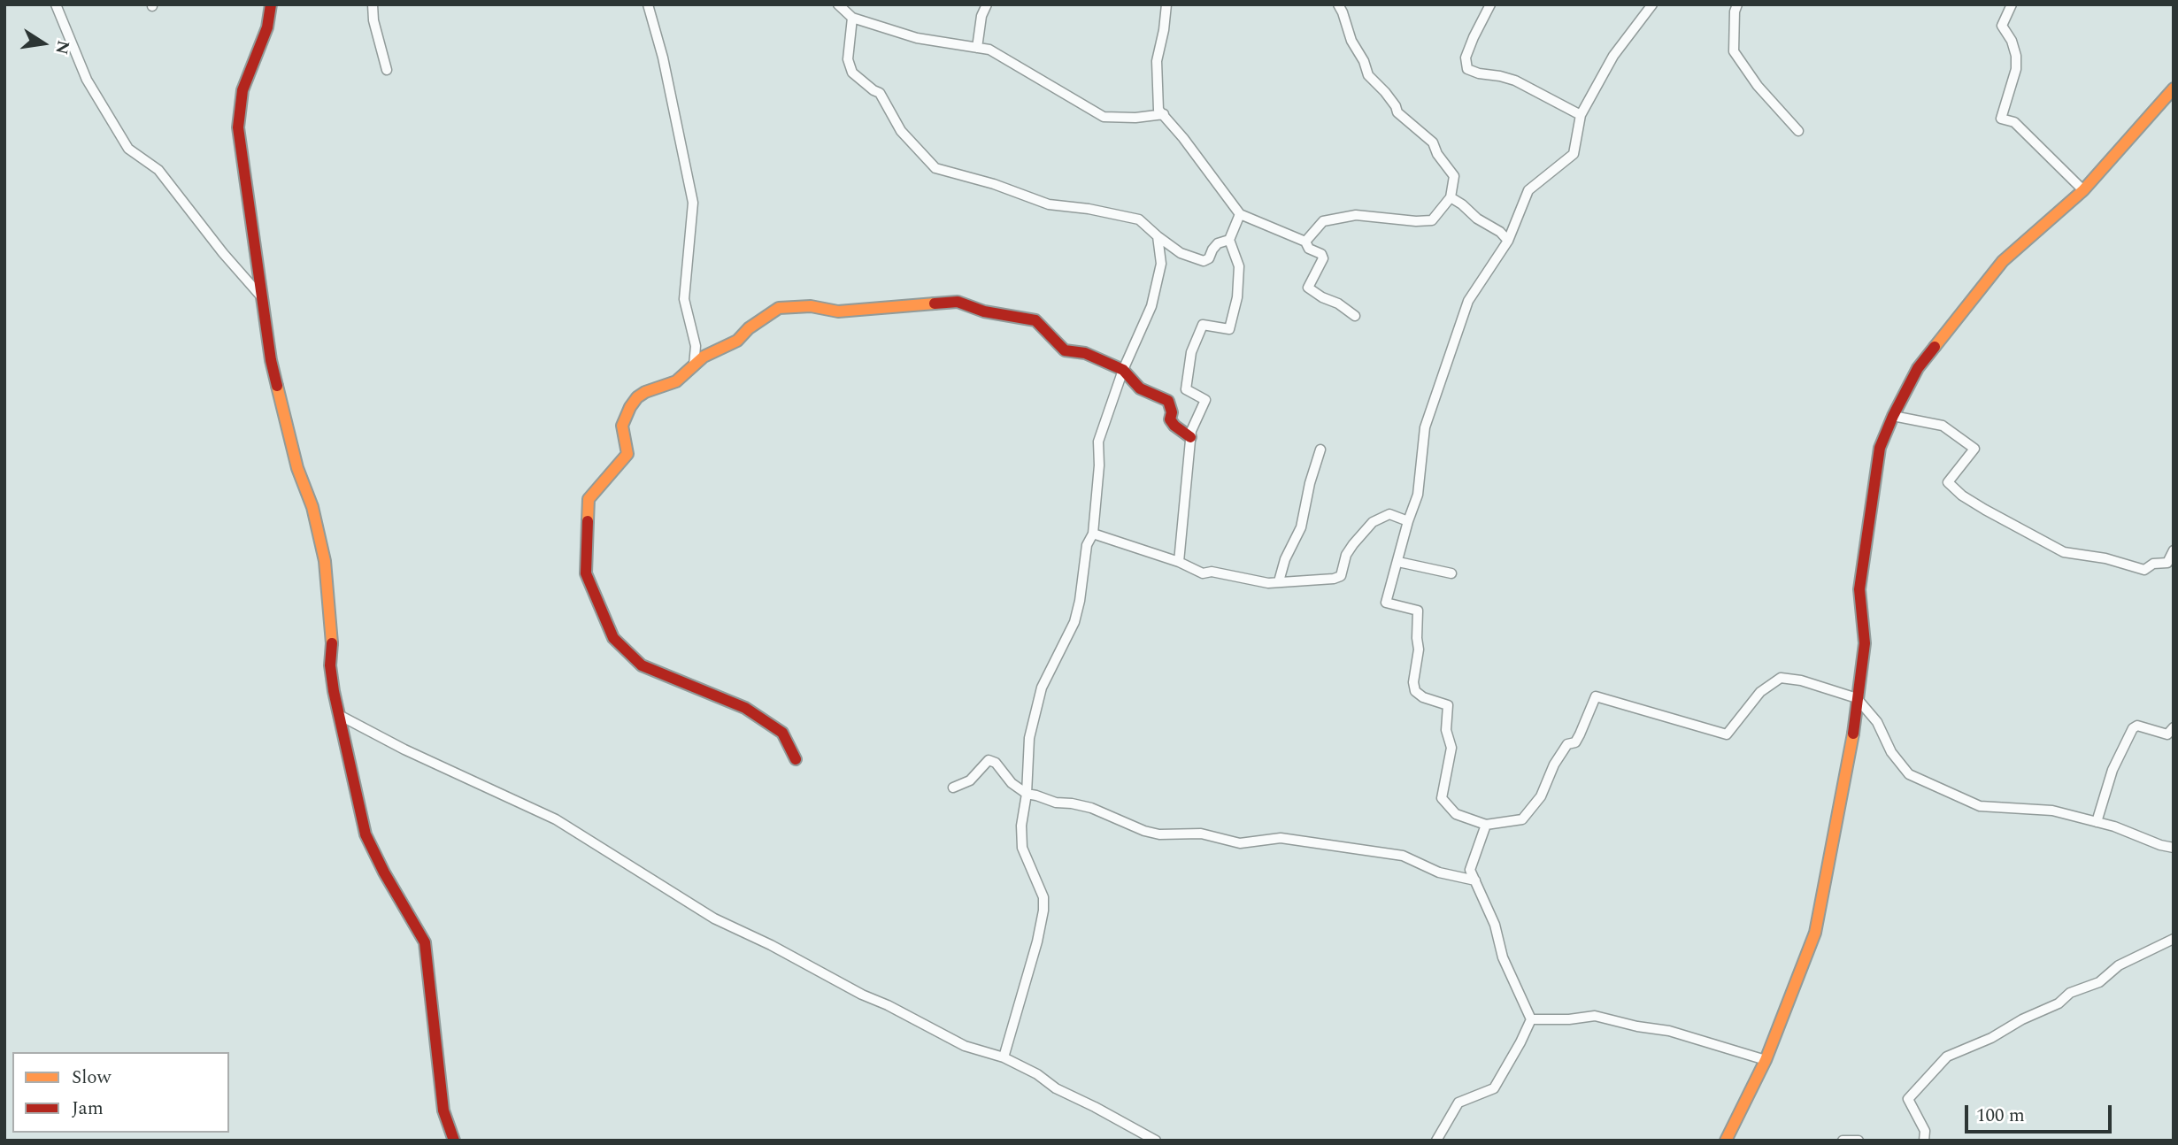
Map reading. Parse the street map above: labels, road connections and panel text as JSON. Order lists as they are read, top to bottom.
{
  "legend": ["Slow", "Jam"],
  "scale_bar": "100 m",
  "north": "right"
}
